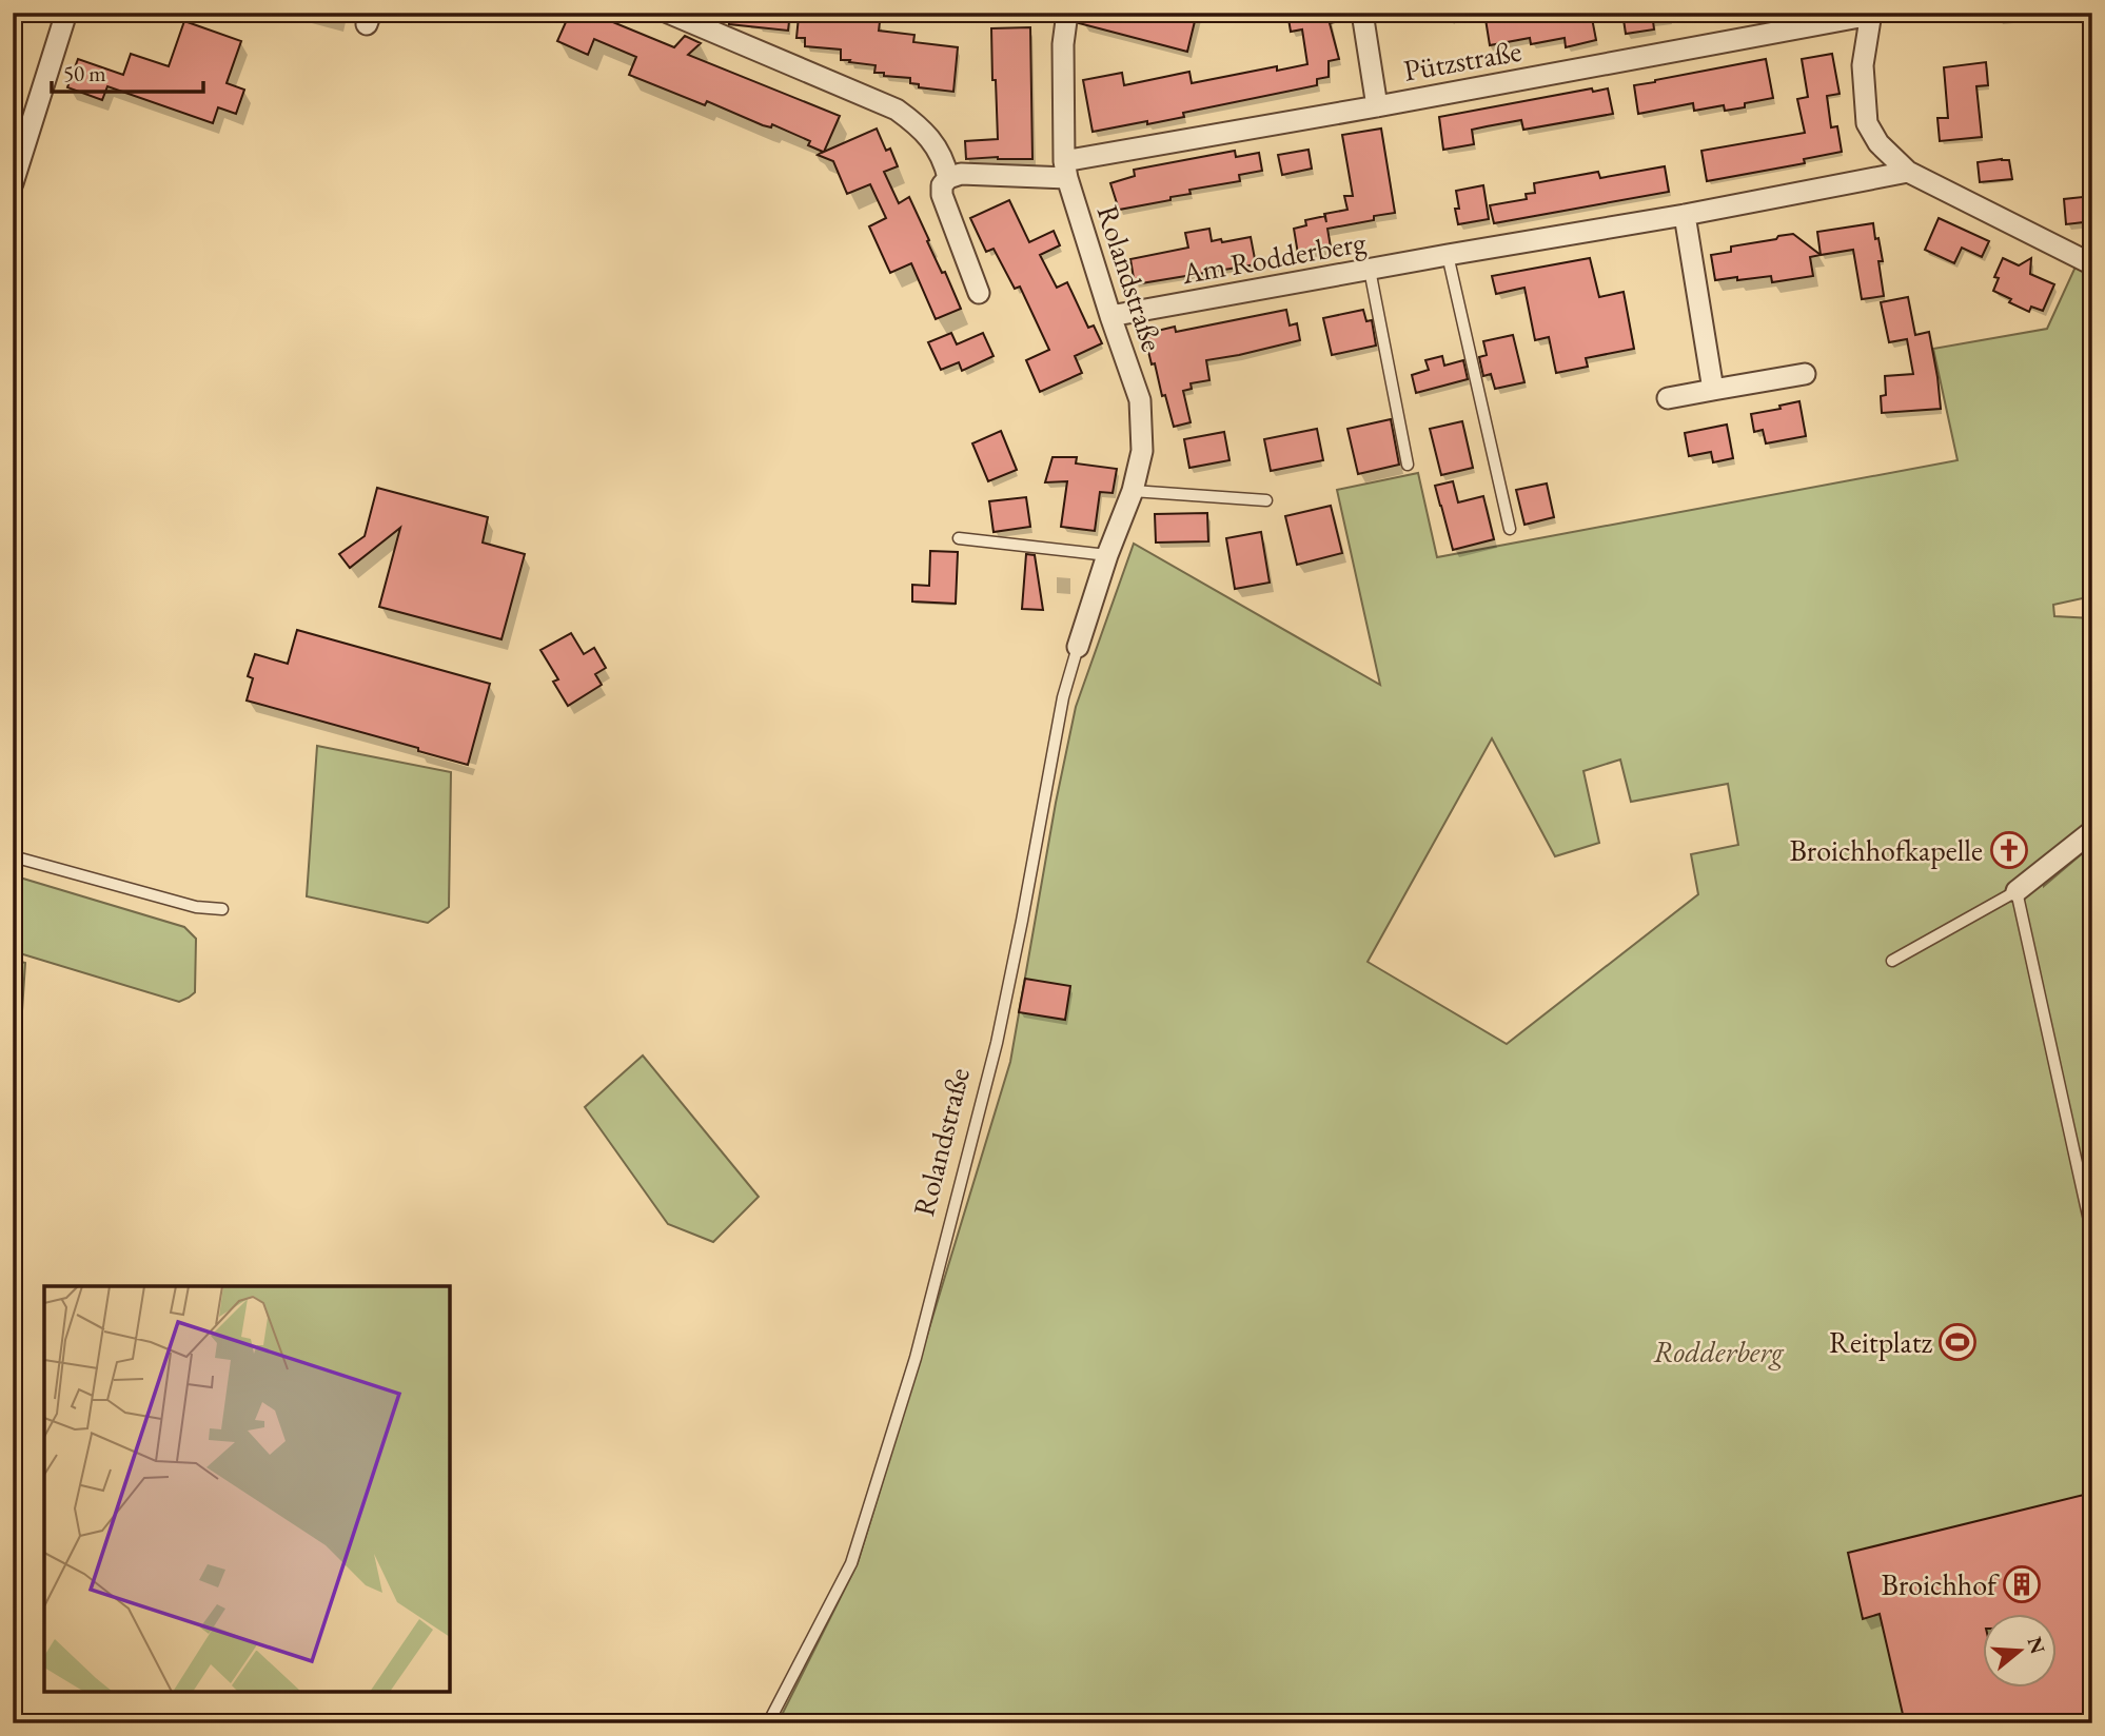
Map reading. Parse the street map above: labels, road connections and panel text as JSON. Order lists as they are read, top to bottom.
{
  "streets": {
    "street": ["Pützstraße", "Am Rodderberg", "Rolandstraße"]
  },
  "crossings": [
    ["Pützstraße", "Rolandstraße"],
    ["Am Rodderberg", "Rolandstraße"]
  ],
  "parks": ["Rodderberg"],
  "places": {
    "church": ["Broichhofkapelle"],
    "sports": ["Reitplatz"],
    "building": ["Broichhof"]
  },
  "scale_bar": "50 m",
  "north": "right"
}
